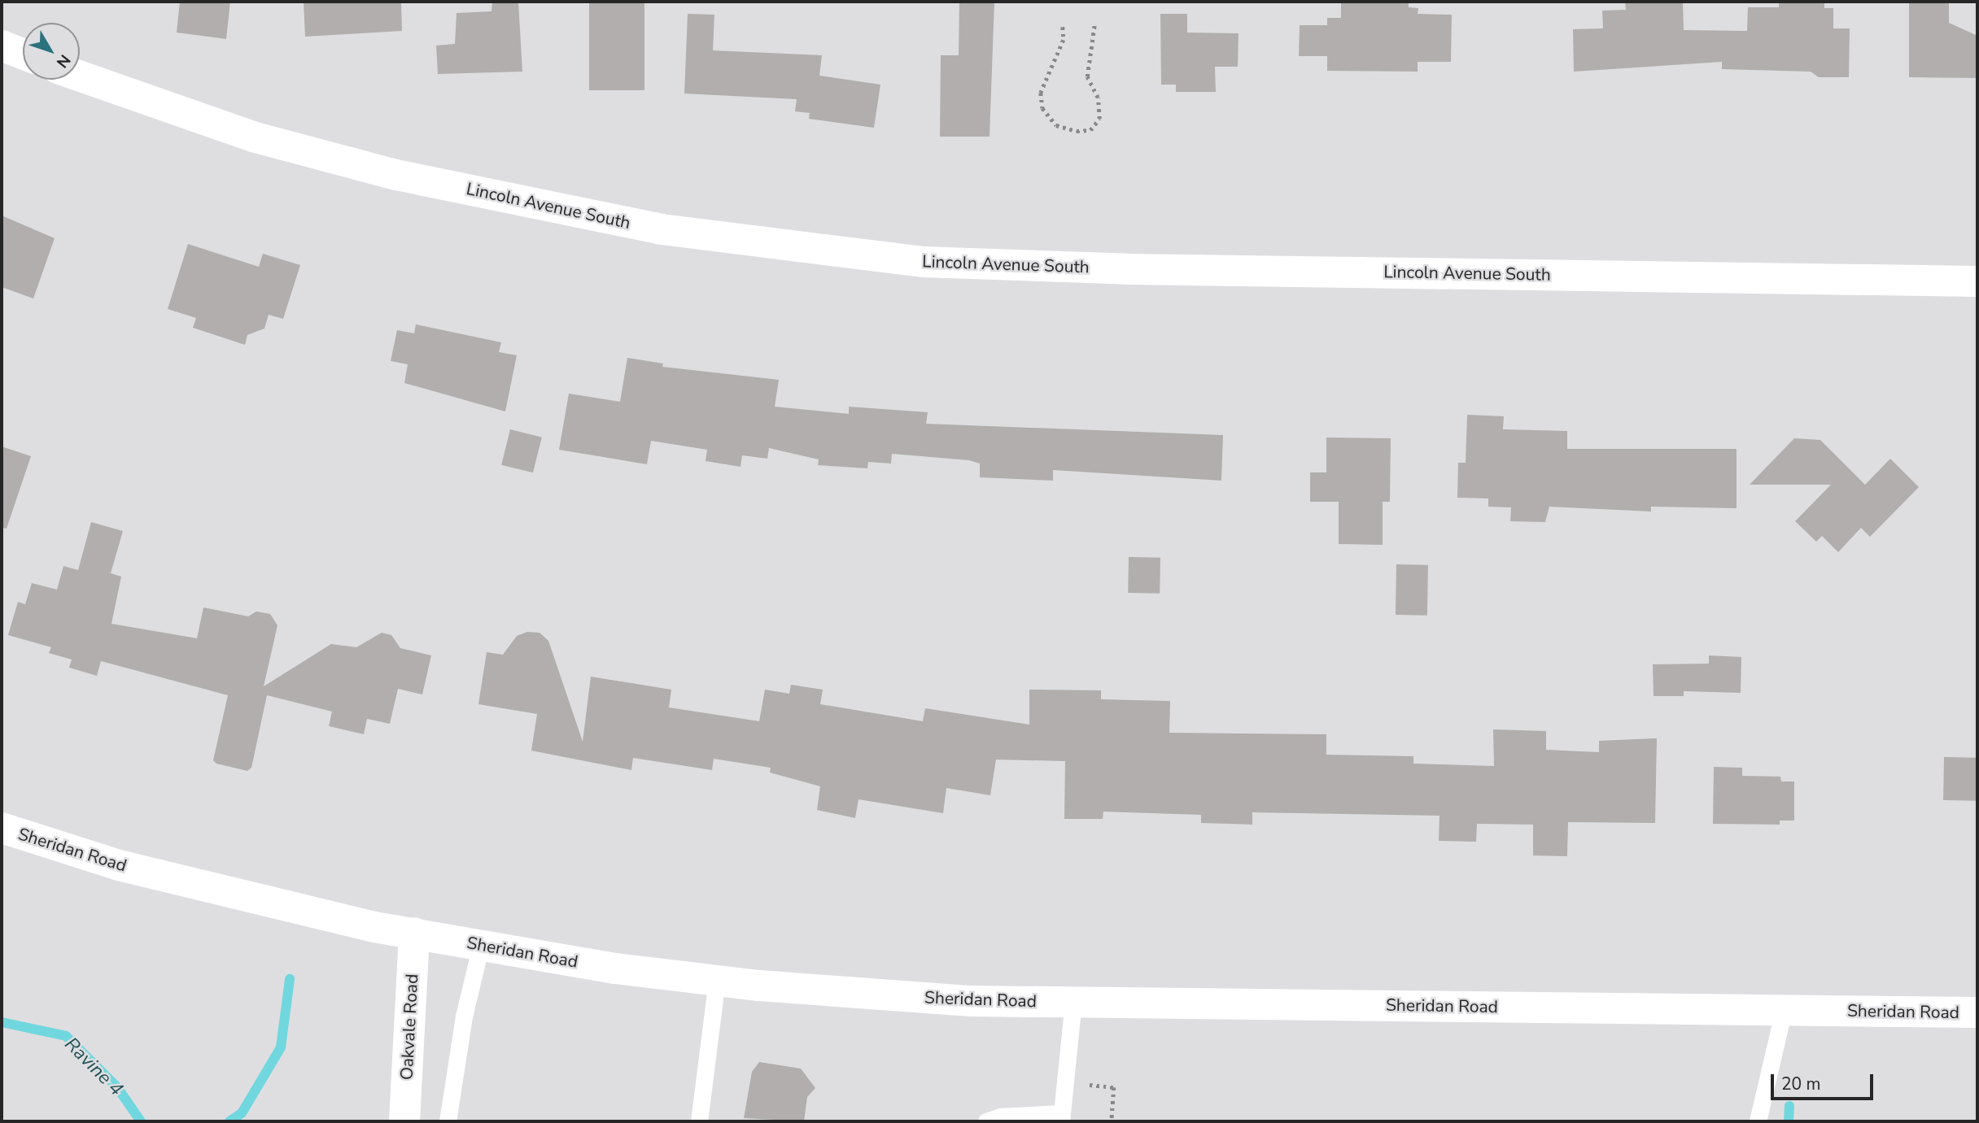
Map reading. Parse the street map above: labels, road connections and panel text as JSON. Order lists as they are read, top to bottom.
{
  "streets": {
    "street": ["Lincoln Avenue South", "Sheridan Road", "Oakvale Road"]
  },
  "crossings": [
    ["Sheridan Road", "Oakvale Road"]
  ],
  "water": ["Ravine 4"],
  "scale_bar": "20 m",
  "north": "bottom right"
}
